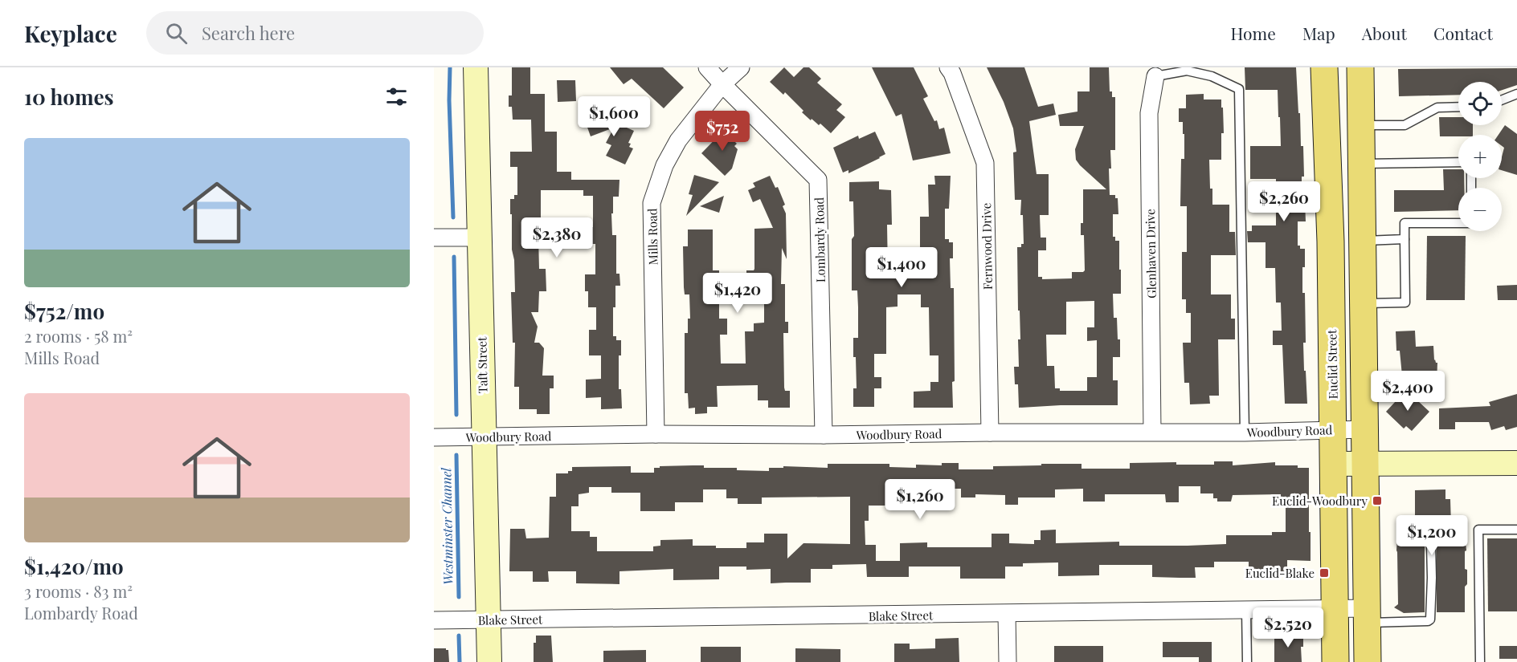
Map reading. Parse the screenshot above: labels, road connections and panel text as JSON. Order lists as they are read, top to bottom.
{
  "streets": {
    "main road": ["Euclid Street"],
    "street": [
      "Mills Road",
      "Lombardy Road",
      "Fernwood Drive",
      "Glenhaven Drive",
      "Taft Street",
      "Woodbury Road",
      "Blake Street"
    ]
  },
  "crossings": [
    ["Mills Road", "Lombardy Road"],
    ["Mills Road", "Woodbury Road"],
    ["Lombardy Road", "Woodbury Road"],
    ["Fernwood Drive", "Woodbury Road"],
    ["Glenhaven Drive", "Woodbury Road"],
    ["Euclid Street", "Woodbury Road"],
    ["Euclid Street", "Blake Street"],
    ["Taft Street", "Woodbury Road"],
    ["Taft Street", "Blake Street"]
  ],
  "water": ["Westminster Channel"],
  "places": {
    "transit": ["Euclid-Woodbury", "Euclid-Blake"]
  },
  "page": {
    "header": "Keyplace",
    "search": "Search here",
    "nav": [
      "Home",
      "Map",
      "About",
      "Contact"
    ],
    "heading": "10 homes",
    "map_buttons": ["+", "−"],
    "price": [
      "$1,600",
      "$752",
      "$2,260",
      "$2,380",
      "$1,400",
      "$1,420",
      "$2,400",
      "$1,260",
      "$1,200",
      "$2,520"
    ],
    "list": [
      {
        "name": "$752/mo",
        "note": "2 rooms · 58 m² · Mills Road"
      },
      {
        "name": "$1,420/mo",
        "note": "3 rooms · 83 m² · Lombardy Road"
      }
    ]
  }
}
